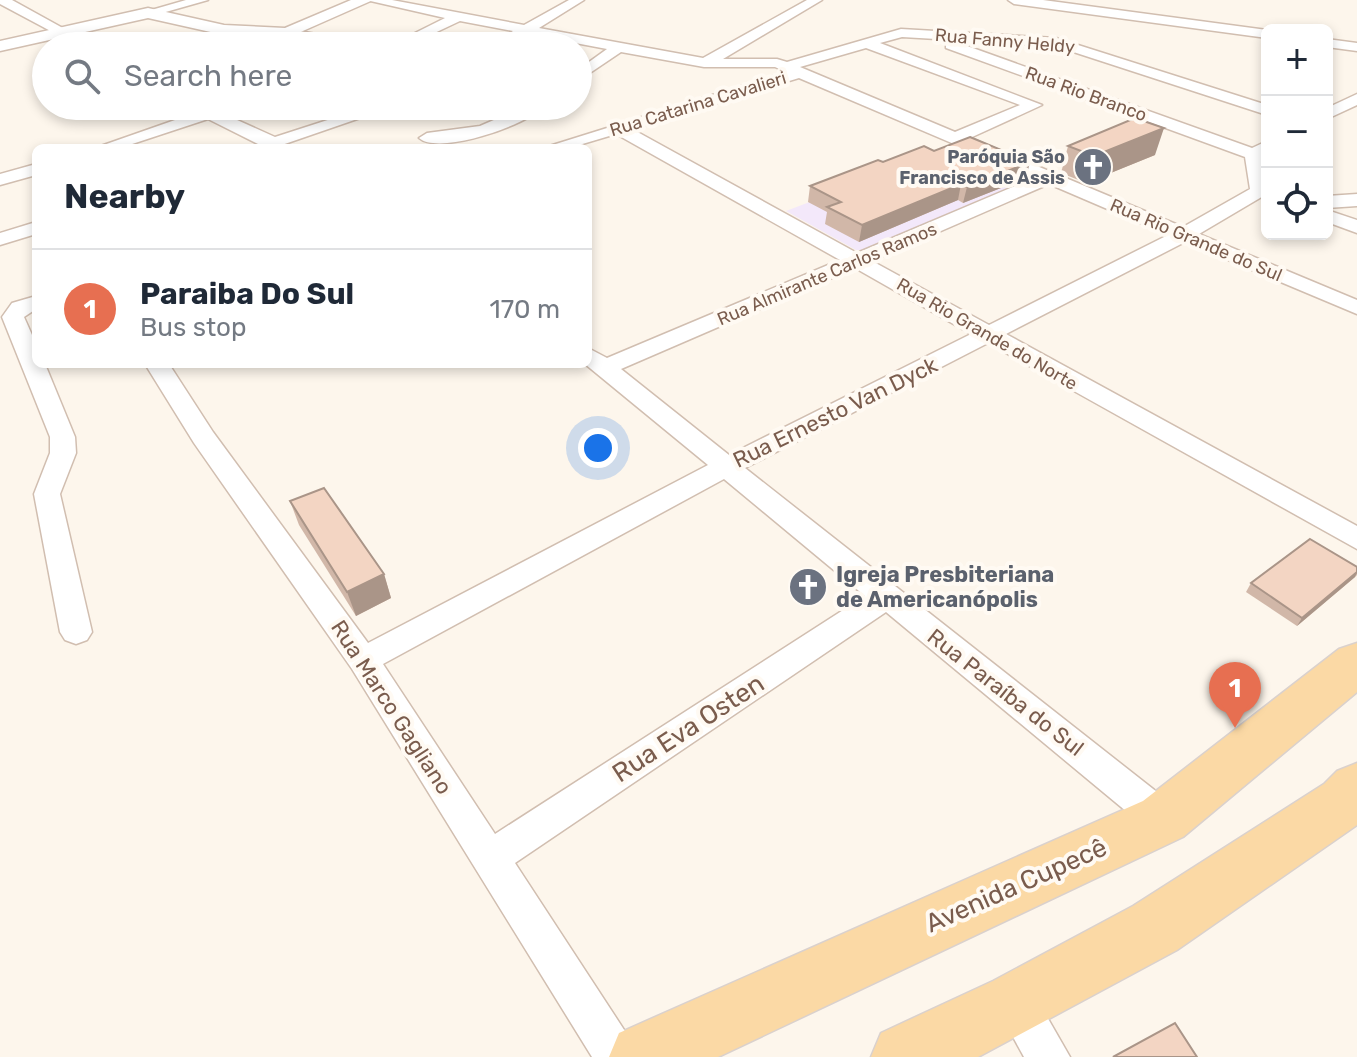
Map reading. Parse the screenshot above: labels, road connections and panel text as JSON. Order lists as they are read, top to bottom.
{
  "streets": {
    "main road": ["Avenida Cupecê"],
    "street": [
      "Rua Fanny Heldy",
      "Rua Rio Branco",
      "Rua Catarina Cavalieri",
      "Rua Rio Grande do Sul",
      "Rua Almirante Carlos Ramos",
      "Rua Rio Grande do Norte",
      "Rua Ernesto Van Dyck",
      "Rua Paraíba do Sul",
      "Rua Marco Gagliano",
      "Rua Eva Osten"
    ]
  },
  "crossings": [
    ["Rua Fanny Heldy", "Rua Rio Branco"],
    ["Rua Fanny Heldy", "Rua Catarina Cavalieri"],
    ["Rua Fanny Heldy", "Rua Rio Grande do Sul"],
    ["Rua Catarina Cavalieri", "Rua Rio Grande do Sul"],
    ["Rua Catarina Cavalieri", "Rua Rio Grande do Norte"],
    ["Rua Rio Grande do Sul", "Rua Almirante Carlos Ramos"],
    ["Rua Rio Grande do Sul", "Rua Ernesto Van Dyck"],
    ["Rua Almirante Carlos Ramos", "Rua Rio Grande do Norte"],
    ["Rua Almirante Carlos Ramos", "Rua Paraíba do Sul"],
    ["Rua Rio Grande do Norte", "Rua Ernesto Van Dyck"],
    ["Rua Ernesto Van Dyck", "Rua Paraíba do Sul"],
    ["Rua Ernesto Van Dyck", "Rua Marco Gagliano"],
    ["Rua Paraíba do Sul", "Rua Eva Osten"],
    ["Rua Paraíba do Sul", "Avenida Cupecê"],
    ["Rua Marco Gagliano", "Rua Eva Osten"]
  ],
  "places": {
    "church": ["Paróquia São Francisco de Assis", "Igreja Presbiteriana de Americanópolis"]
  },
  "page": {
    "map_buttons": ["+", "−"],
    "search": "Search here",
    "heading": "Nearby",
    "list": [
      {
        "mark": "1",
        "name": "Paraiba Do Sul",
        "note": "Bus stop",
        "value": "170 m"
      }
    ],
    "pins": "1"
  }
}
